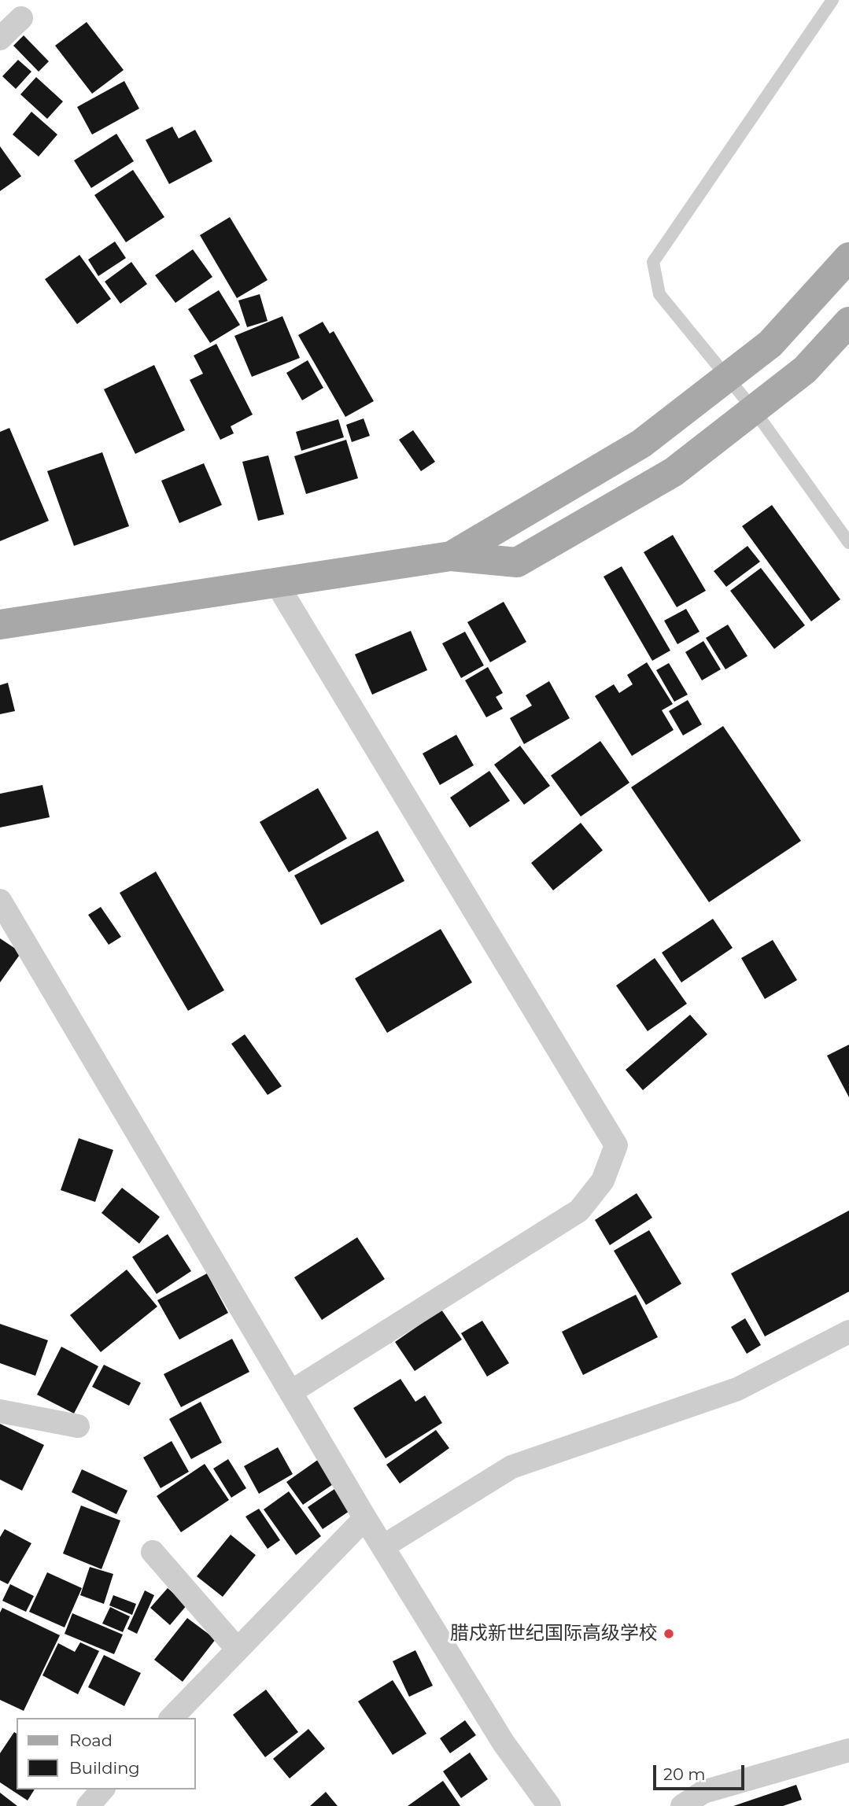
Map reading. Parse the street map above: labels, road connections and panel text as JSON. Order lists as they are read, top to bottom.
{
  "places": ["腊戍新世纪国际高级学校"],
  "legend": ["Road", "Building"],
  "scale_bar": "20 m"
}
